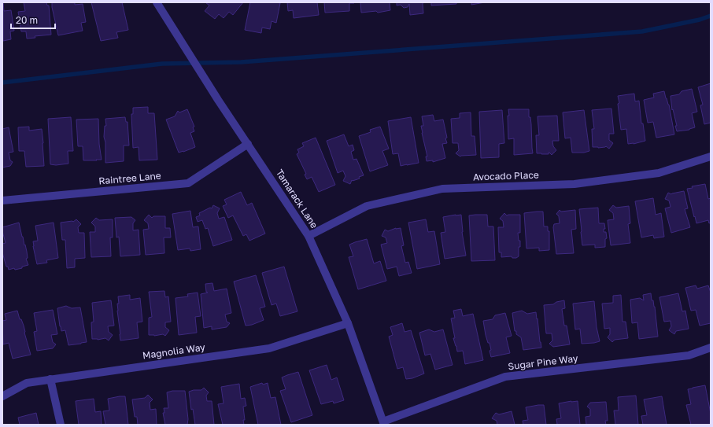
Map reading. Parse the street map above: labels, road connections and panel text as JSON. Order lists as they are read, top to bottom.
{
  "streets": {
    "street": [
      "Avocado Place",
      "Raintree Lane",
      "Tamarack Lane",
      "Magnolia Way",
      "Sugar Pine Way"
    ]
  },
  "crossings": [
    ["Avocado Place", "Tamarack Lane"],
    ["Raintree Lane", "Tamarack Lane"],
    ["Tamarack Lane", "Magnolia Way"],
    ["Tamarack Lane", "Sugar Pine Way"]
  ],
  "scale_bar": "20 m"
}
